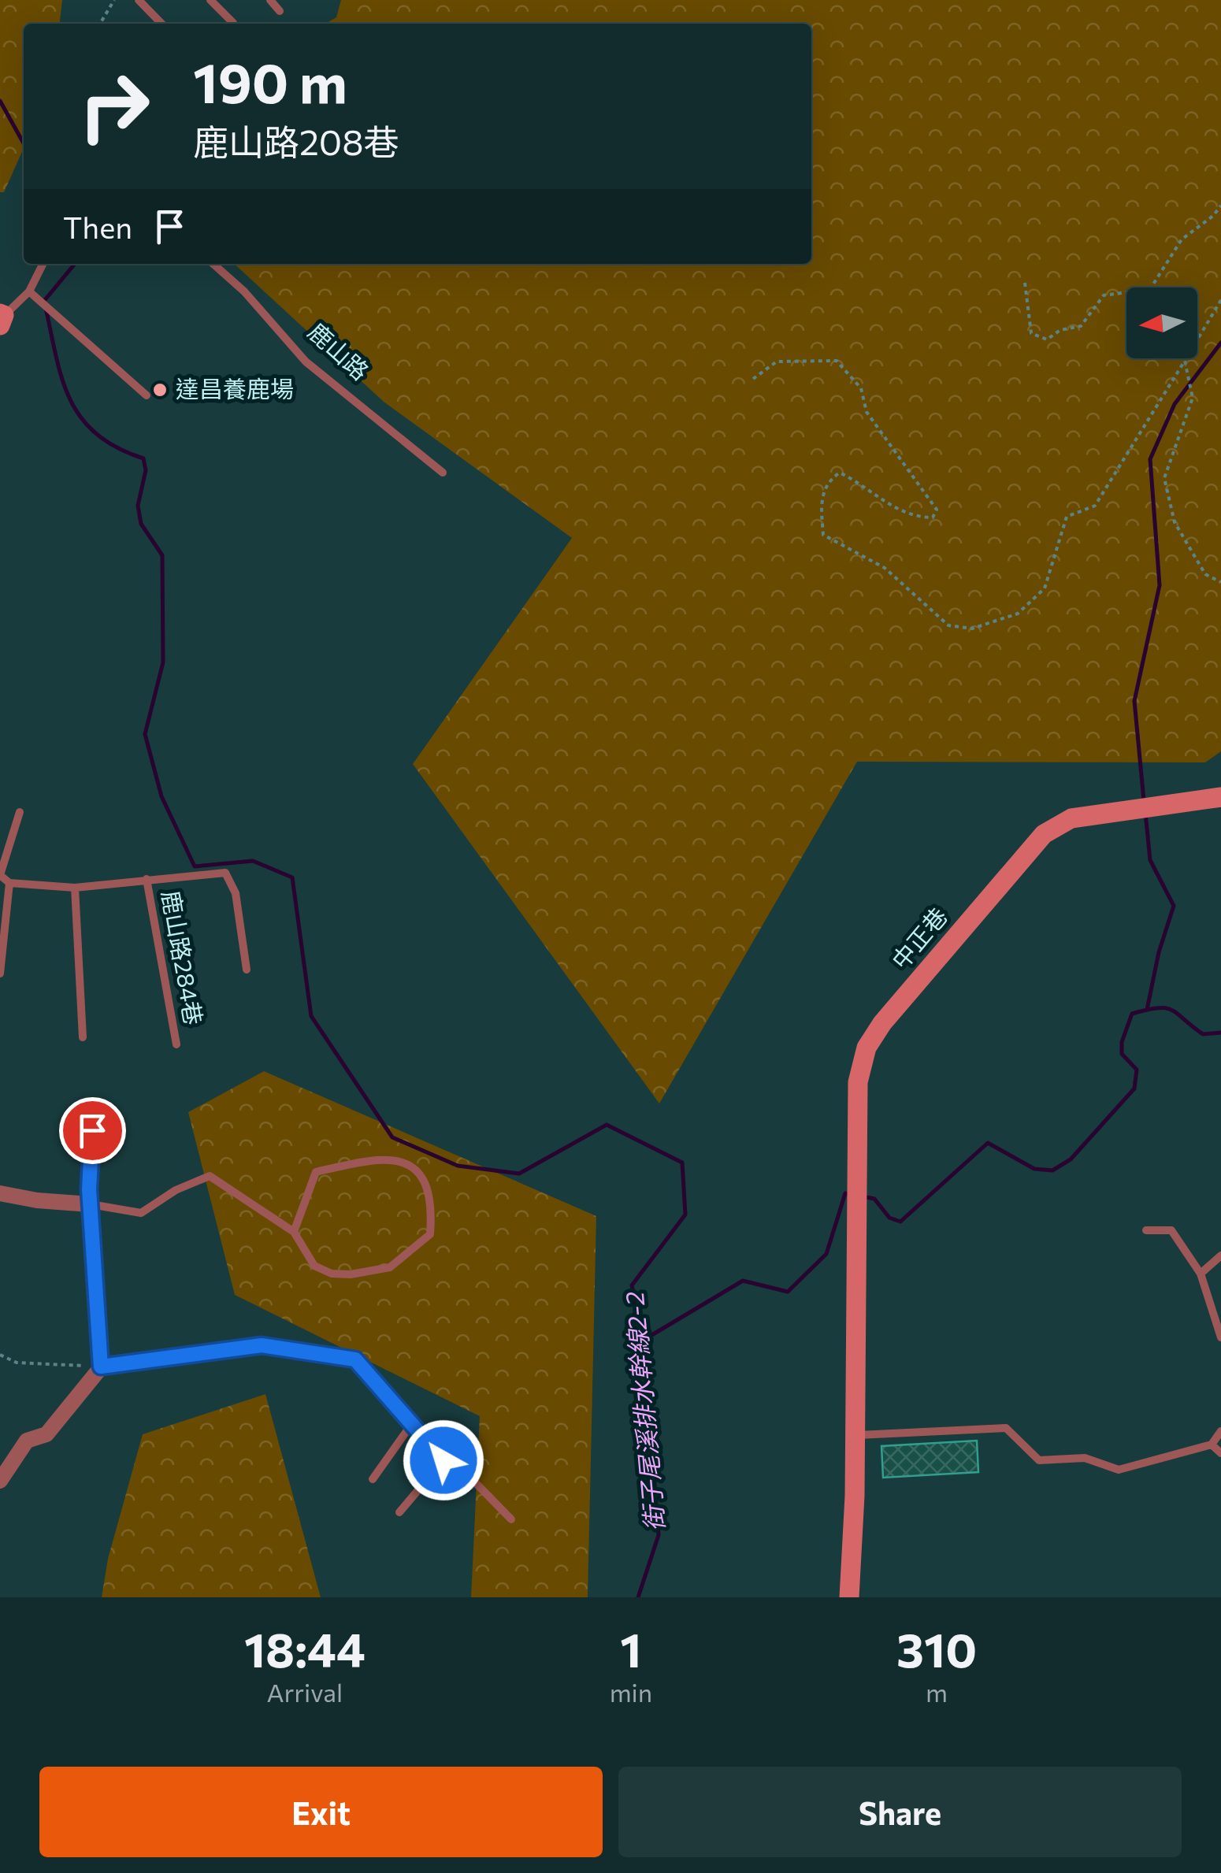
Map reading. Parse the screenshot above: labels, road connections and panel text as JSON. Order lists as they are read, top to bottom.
{
  "streets": {
    "street": ["中正巷"],
    "lane": ["鹿山路", "鹿山路284巷"]
  },
  "water": ["街子尾溪排水幹線2-2"],
  "places": ["達昌養鹿場"],
  "north": "left",
  "page": {
    "turn": ["190 m", "鹿山路208巷"],
    "then": "Then",
    "eta": [
      "18:44",
      "Arrival",
      "1",
      "min",
      "310",
      "m"
    ],
    "buttons": ["Exit", "Share"]
  }
}
